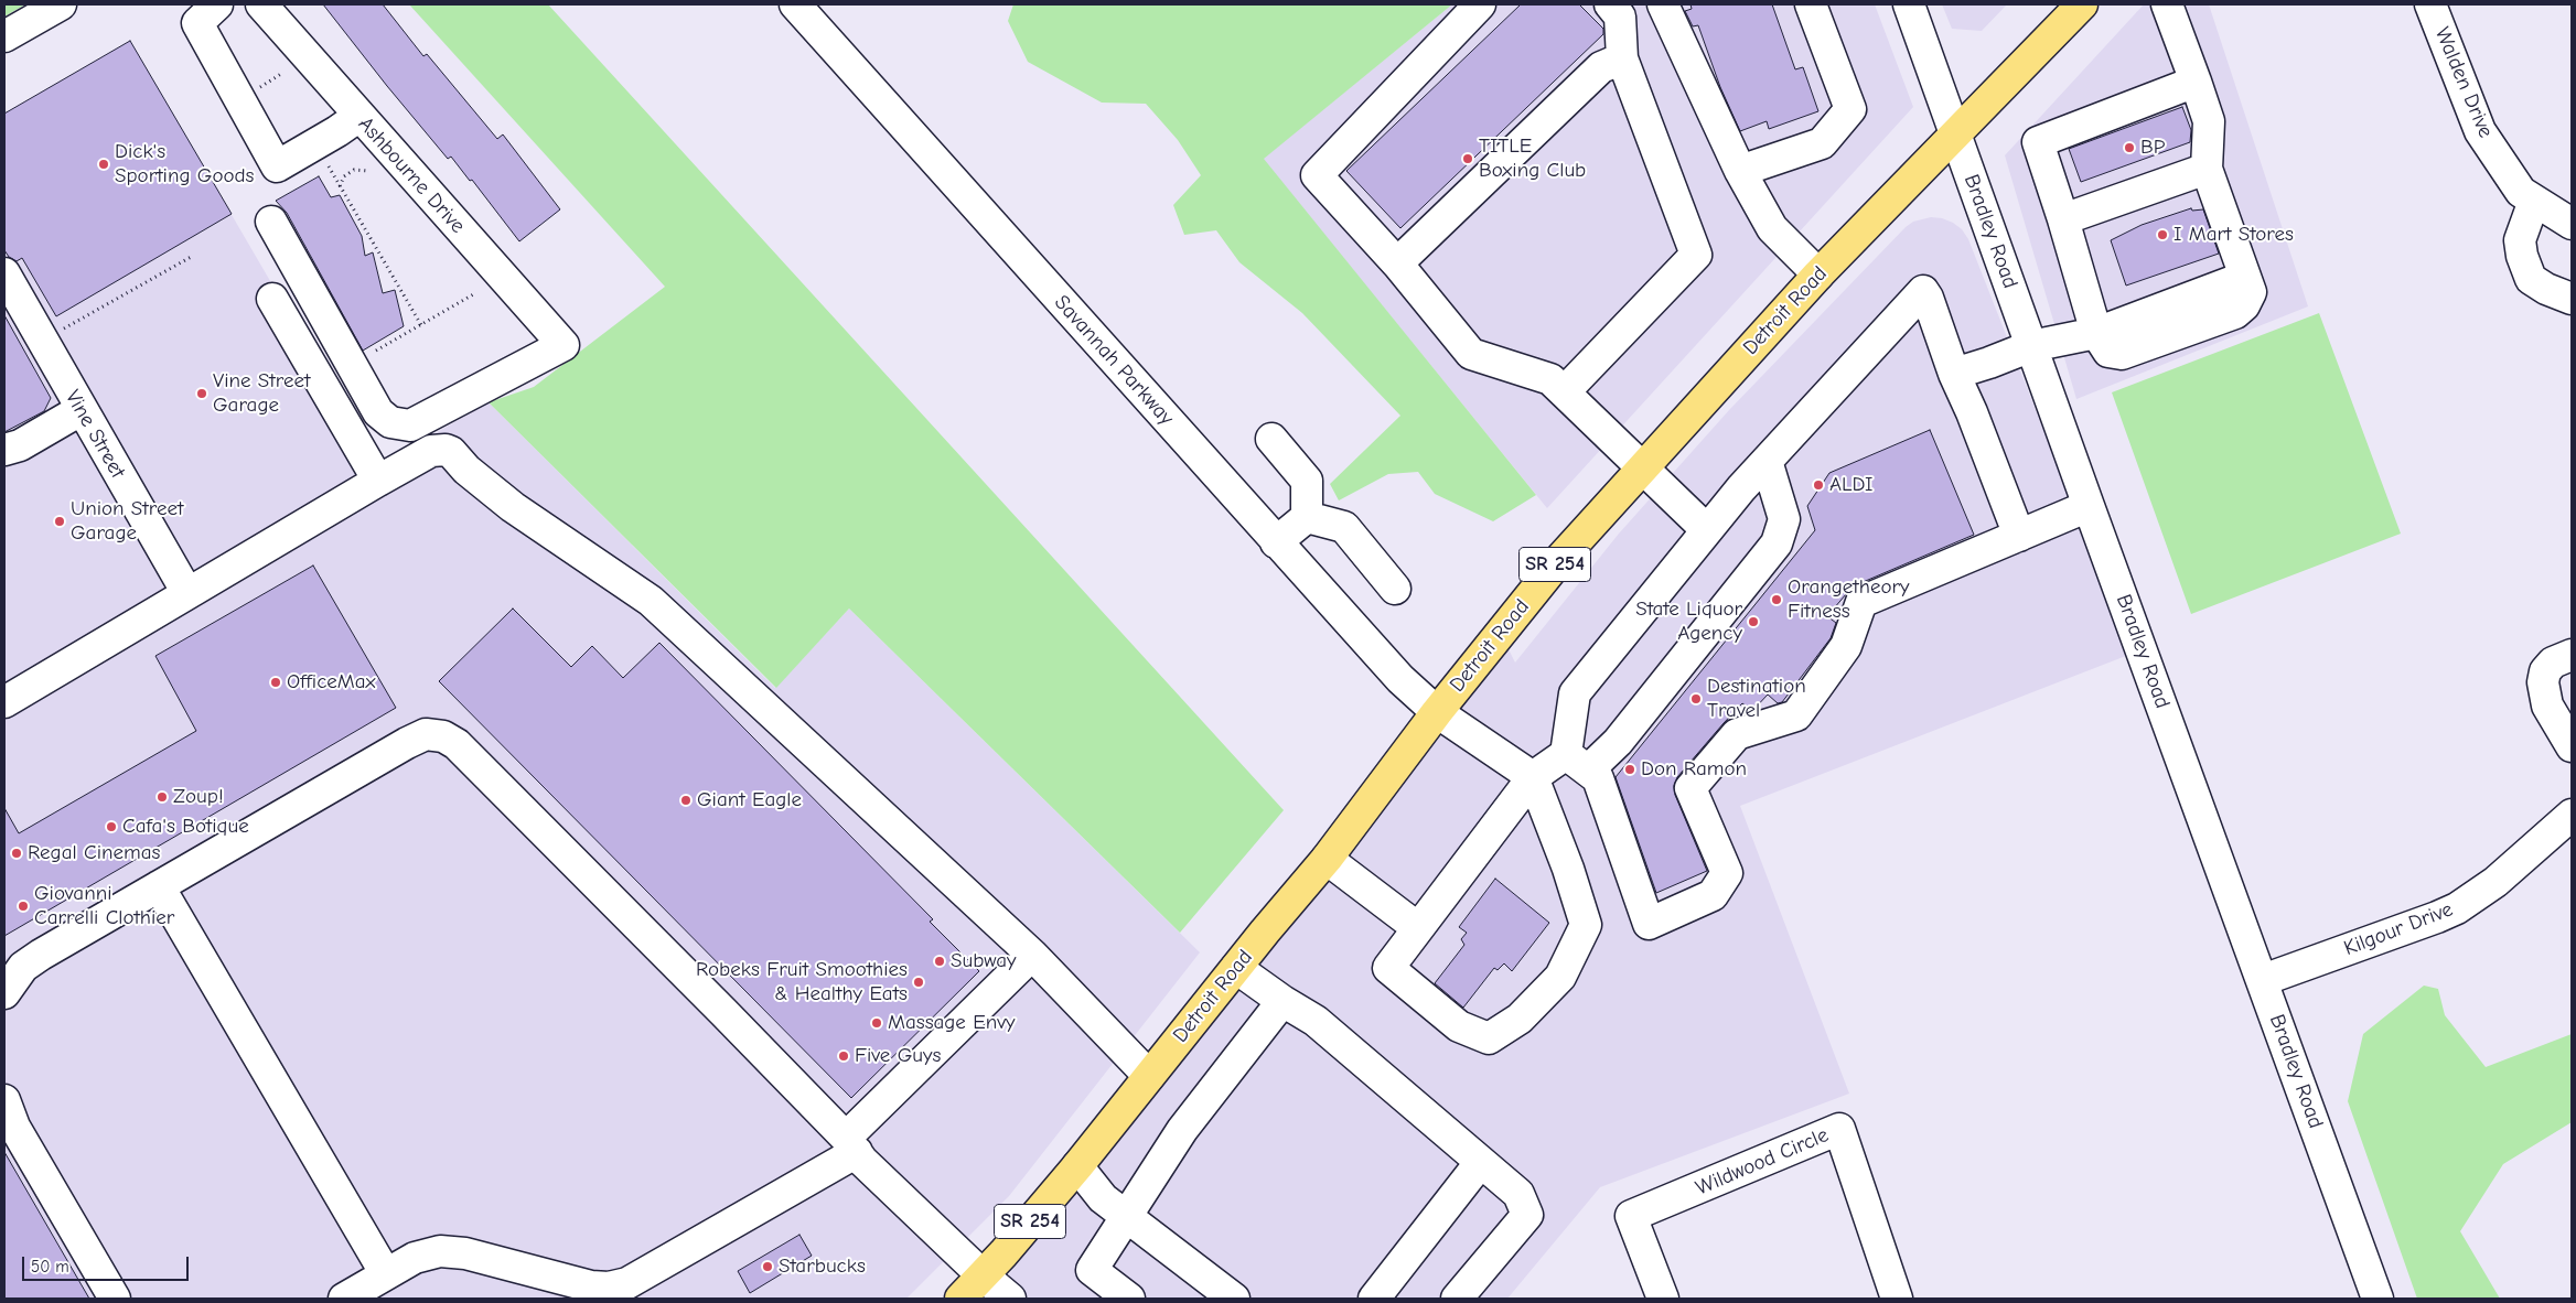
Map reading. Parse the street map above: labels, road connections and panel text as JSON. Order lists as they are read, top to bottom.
{
  "streets": {
    "main road": ["Detroit Road", "SR 254"],
    "street": [
      "Walden Drive",
      "Ashbourne Drive",
      "Bradley Road",
      "Savannah Parkway",
      "Vine Street",
      "Kilgour Drive",
      "Wildwood Circle"
    ]
  },
  "crossings": [
    ["Bradley Road", "Detroit Road"],
    ["Bradley Road", "Kilgour Drive"],
    ["Detroit Road", "Savannah Parkway"]
  ],
  "places": [
    "BP",
    "TITLE Boxing Club",
    "Dick's Sporting Goods",
    "I Mart Stores",
    "Vine Street Garage",
    "ALDI",
    "Union Street Garage",
    "Orangetheory Fitness",
    "State Liquor Agency",
    "OfficeMax",
    "Destination Travel",
    "Don Ramon",
    "Zoup!",
    "Giant Eagle",
    "Cafa's Botique",
    "Regal Cinemas",
    "Giovanni Carrelli Clothier",
    "Subway",
    "Robeks Fruit Smoothies & Healthy Eats",
    "Massage Envy",
    "Five Guys",
    "Starbucks"
  ],
  "scale_bar": "50 m"
}
